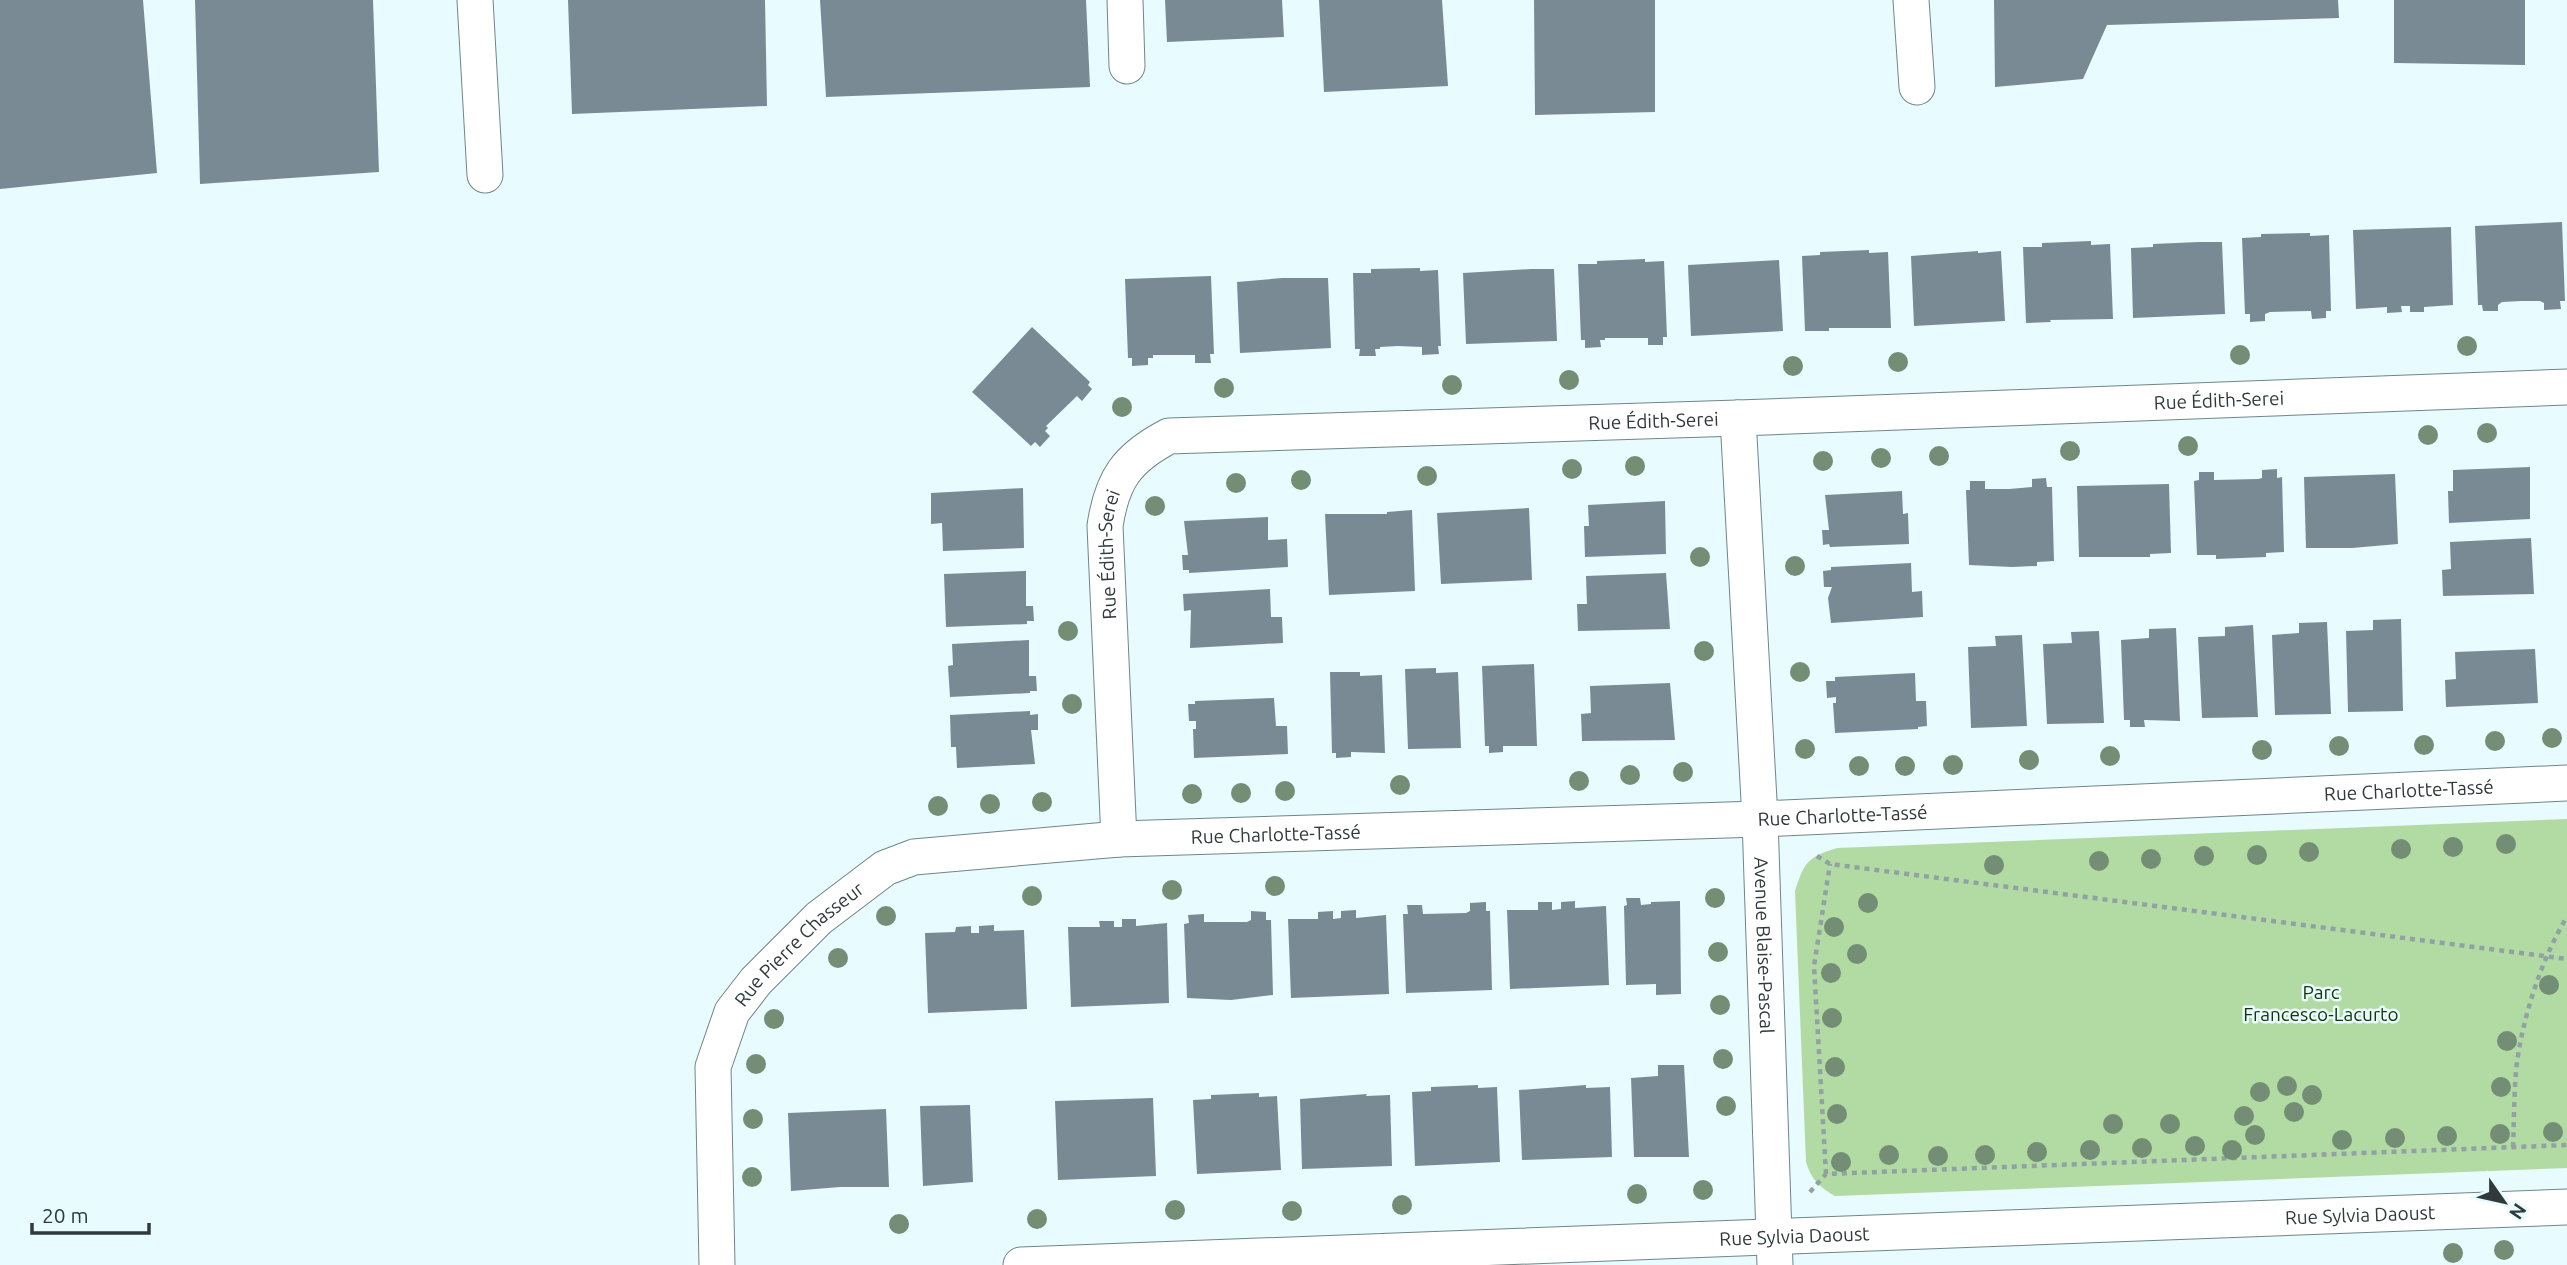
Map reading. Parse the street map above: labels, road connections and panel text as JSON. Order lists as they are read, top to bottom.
{
  "streets": {
    "street": [
      "Rue Édith-Serei",
      "Rue Charlotte-Tassé",
      "Rue Pierre Chasseur",
      "Avenue Blaise-Pascal",
      "Rue Sylvia Daoust"
    ]
  },
  "crossings": [
    ["Rue Édith-Serei", "Rue Charlotte-Tassé"],
    ["Rue Édith-Serei", "Rue Pierre Chasseur"],
    ["Rue Édith-Serei", "Avenue Blaise-Pascal"],
    ["Rue Charlotte-Tassé", "Rue Pierre Chasseur"],
    ["Rue Charlotte-Tassé", "Avenue Blaise-Pascal"],
    ["Avenue Blaise-Pascal", "Rue Sylvia Daoust"]
  ],
  "parks": ["Parc Francesco-Lacurto"],
  "scale_bar": "20 m",
  "north": "bottom right"
}
